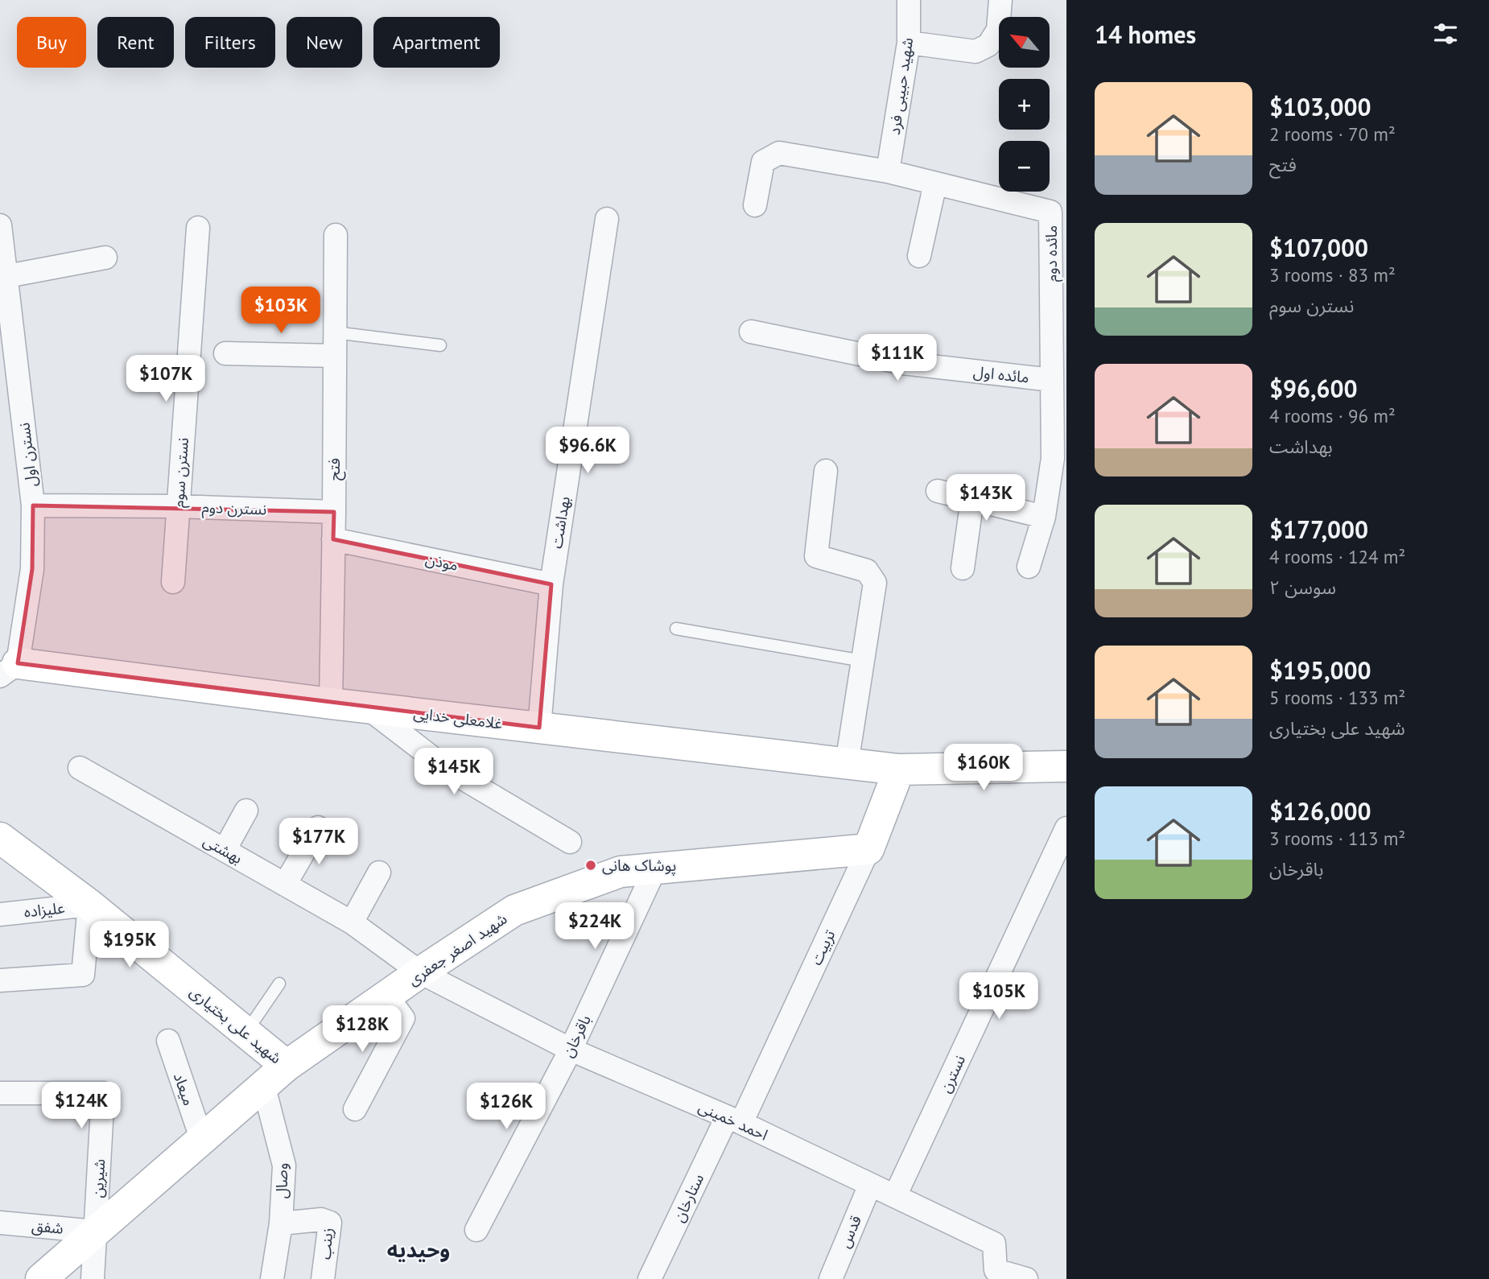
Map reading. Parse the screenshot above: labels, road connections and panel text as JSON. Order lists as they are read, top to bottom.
{
  "streets": {
    "street": [
      "شهید حبیبی فرد",
      "مائده دوم",
      "مائده اول",
      "نسترن اول",
      "فتح",
      "نسترن سوم",
      "نسترن دوم",
      "بهداشت",
      "موذن",
      "غلامعلی خدایی",
      "بهشتی",
      "علیزاده",
      "تربیت",
      "شهید اصغر جعفری",
      "شهید علی بختیاری",
      "باقرخان",
      "نسترن",
      "میعاد",
      "احمد خمینی",
      "شیرین",
      "وصال",
      "ستارخان",
      "شفق",
      "قدس",
      "زینب"
    ]
  },
  "crossings": [
    ["شهید حبیبی فرد", "مائده دوم"],
    ["مائده دوم", "مائده اول"],
    ["نسترن اول", "نسترن دوم"],
    ["نسترن اول", "غلامعلی خدایی"],
    ["فتح", "نسترن دوم"],
    ["فتح", "موذن"],
    ["فتح", "غلامعلی خدایی"],
    ["نسترن سوم", "نسترن دوم"],
    ["بهداشت", "موذن"],
    ["بهداشت", "غلامعلی خدایی"],
    ["غلامعلی خدایی", "تربیت"],
    ["بهشتی", "شهید اصغر جعفری"],
    ["بهشتی", "احمد خمینی"],
    ["علیزاده", "شهید علی بختیاری"],
    ["تربیت", "شهید اصغر جعفری"],
    ["تربیت", "احمد خمینی"],
    ["تربیت", "ستارخان"],
    ["شهید اصغر جعفری", "شهید علی بختیاری"],
    ["شهید اصغر جعفری", "باقرخان"],
    ["شهید اصغر جعفری", "میعاد"],
    ["شهید اصغر جعفری", "احمد خمینی"],
    ["شهید اصغر جعفری", "شیرین"],
    ["شهید اصغر جعفری", "وصال"],
    ["شهید اصغر جعفری", "شفق"],
    ["شهید علی بختیاری", "وصال"],
    ["باقرخان", "احمد خمینی"],
    ["نسترن", "احمد خمینی"],
    ["احمد خمینی", "ستارخان"],
    ["احمد خمینی", "قدس"],
    ["شیرین", "شفق"],
    ["وصال", "زینب"]
  ],
  "districts": ["وحیدیه"],
  "places": ["پوشاک هانی"],
  "north": "top left",
  "page": {
    "heading": "14 homes",
    "map_buttons": ["+", "−"],
    "chip": [
      "Buy",
      "Rent",
      "Filters",
      "New",
      "Apartment"
    ],
    "list": [
      {
        "name": "$103,000",
        "note": "2 rooms · 70 m² · فتح"
      },
      {
        "name": "$107,000",
        "note": "3 rooms · 83 m² · نسترن سوم"
      },
      {
        "name": "$96,600",
        "note": "4 rooms · 96 m² · بهداشت"
      },
      {
        "name": "$177,000",
        "note": "4 rooms · 124 m² · سوسن ۲"
      },
      {
        "name": "$195,000",
        "note": "5 rooms · 133 m² · شهید علی بختیاری"
      },
      {
        "name": "$126,000",
        "note": "3 rooms · 113 m² · باقرخان"
      }
    ],
    "price": [
      "$103K",
      "$111K",
      "$107K",
      "$96.6K",
      "$143K",
      "$160K",
      "$145K",
      "$177K",
      "$224K",
      "$195K",
      "$105K",
      "$128K",
      "$124K",
      "$126K"
    ]
  }
}
